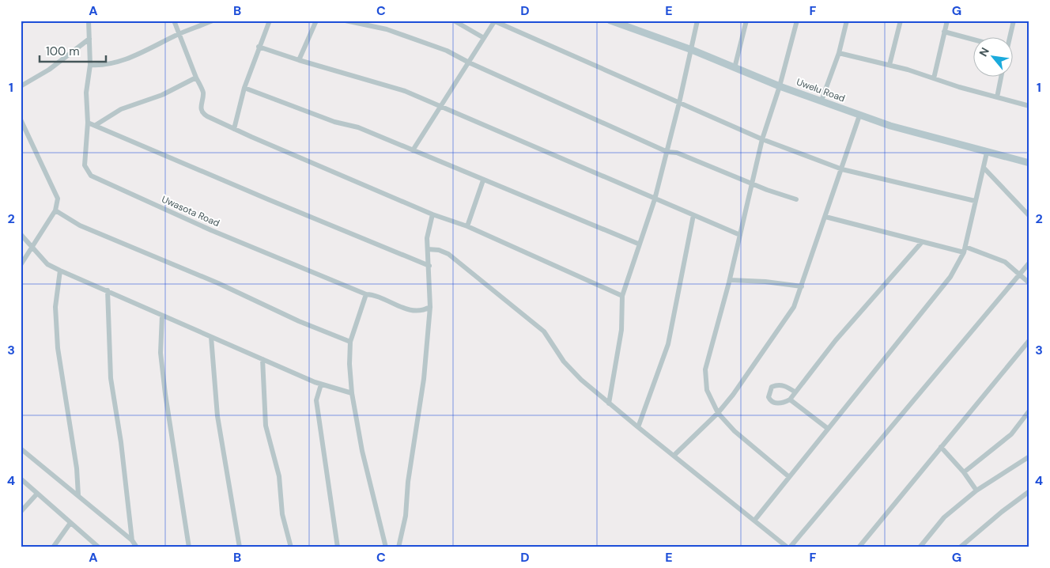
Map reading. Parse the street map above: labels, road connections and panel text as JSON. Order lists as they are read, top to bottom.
{
  "streets": {
    "street": ["Uwelu Road", "Uwasota Road"]
  },
  "scale_bar": "100 m",
  "north": "top left",
  "grid": {
    "columns": [
      "A",
      "B",
      "C",
      "D",
      "E",
      "F",
      "G"
    ],
    "rows": [
      "1",
      "2",
      "3",
      "4"
    ]
  }
}
